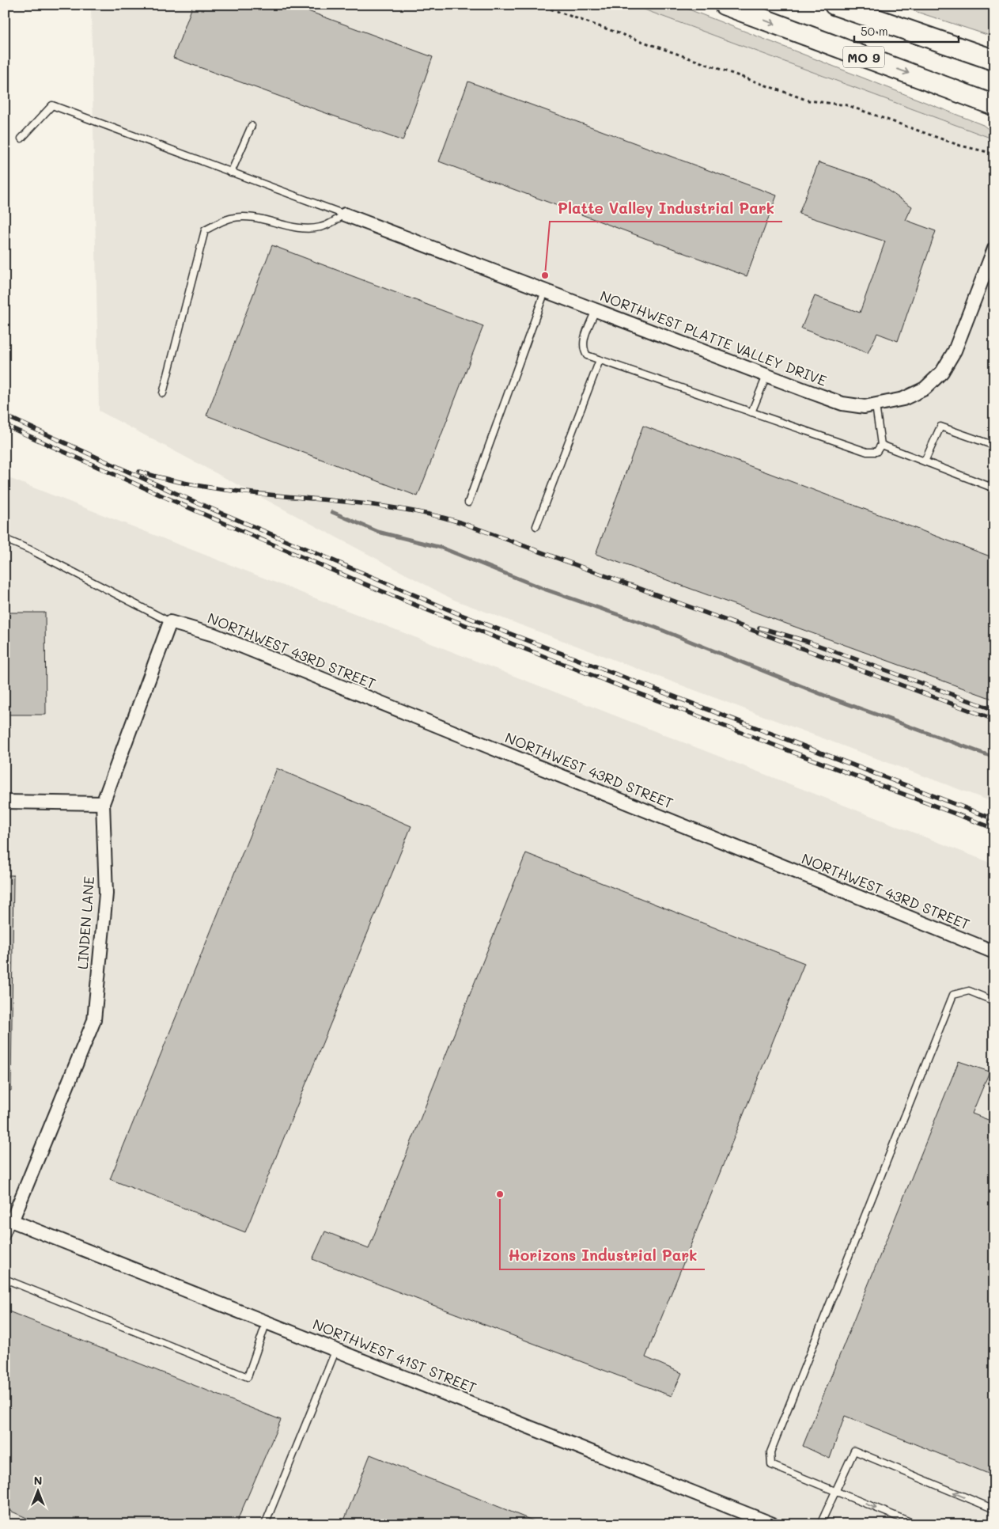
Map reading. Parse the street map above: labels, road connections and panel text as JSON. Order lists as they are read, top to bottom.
{
  "streets": {
    "main road": ["MO 9"],
    "street": [
      "NORTHWEST PLATTE VALLEY DRIVE",
      "NORTHWEST 43RD STREET",
      "LINDEN LANE",
      "NORTHWEST 41ST STREET"
    ]
  },
  "crossings": [
    ["NORTHWEST 43RD STREET", "LINDEN LANE"],
    ["LINDEN LANE", "NORTHWEST 41ST STREET"]
  ],
  "places": ["Platte Valley Industrial Park", "Horizons Industrial Park"],
  "scale_bar": "50 m",
  "north": "top"
}
